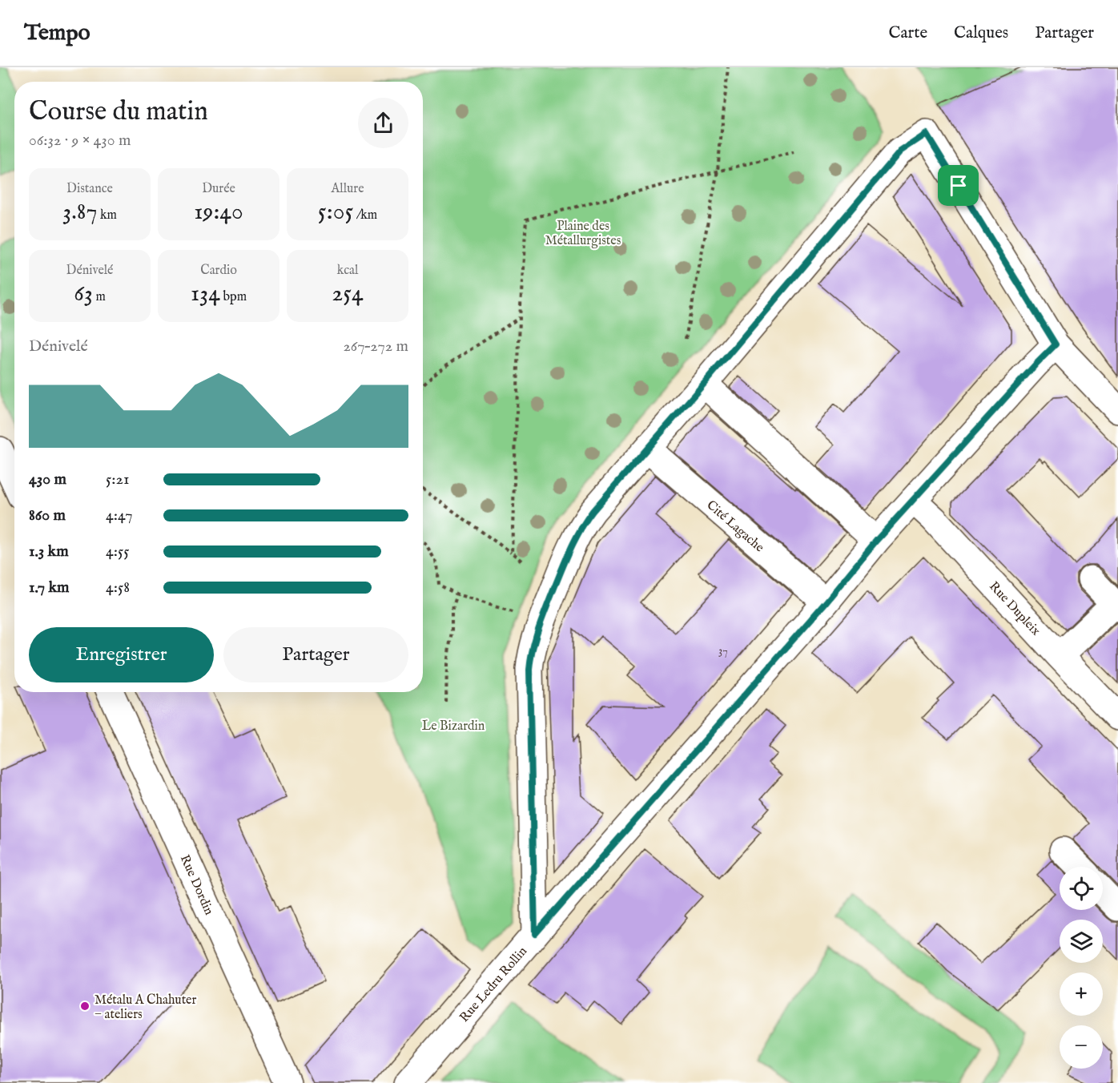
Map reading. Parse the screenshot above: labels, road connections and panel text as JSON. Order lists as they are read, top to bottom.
{
  "streets": {
    "street": [
      "Cité Lagache",
      "Rue Dupleix",
      "Rue Dordin",
      "Rue Ledru Rollin"
    ]
  },
  "crossings": [
    ["Cité Lagache", "Rue Ledru Rollin"],
    ["Rue Dupleix", "Rue Ledru Rollin"]
  ],
  "parks": ["Plaine des Métallurgistes", "Le Bizardin"],
  "places": ["Métalu A Chahuter − ateliers"],
  "house_numbers": ["37"],
  "page": {
    "header": "Tempo",
    "nav": ["Carte", "Calques", "Partager"],
    "heading": ["Course du matin", "06:32 · 9 × 430 m"],
    "stats": [
      ["Distance", "3.87 km"],
      ["Durée", "19:40"],
      ["Allure", "5:05 /km"],
      ["Dénivelé", "63 m"],
      ["Cardio", "134 bpm"],
      ["kcal", "254"]
    ],
    "chart": ["Dénivelé", "267–272 m"],
    "list": [
      {
        "name": "430 m",
        "note": "5:21"
      },
      {
        "name": "860 m",
        "note": "4:47"
      },
      {
        "name": "1.3 km",
        "note": "4:55"
      },
      {
        "name": "1.7 km",
        "note": "4:58"
      }
    ],
    "buttons": ["Enregistrer", "Partager"],
    "map_buttons": ["+", "−"]
  }
}
